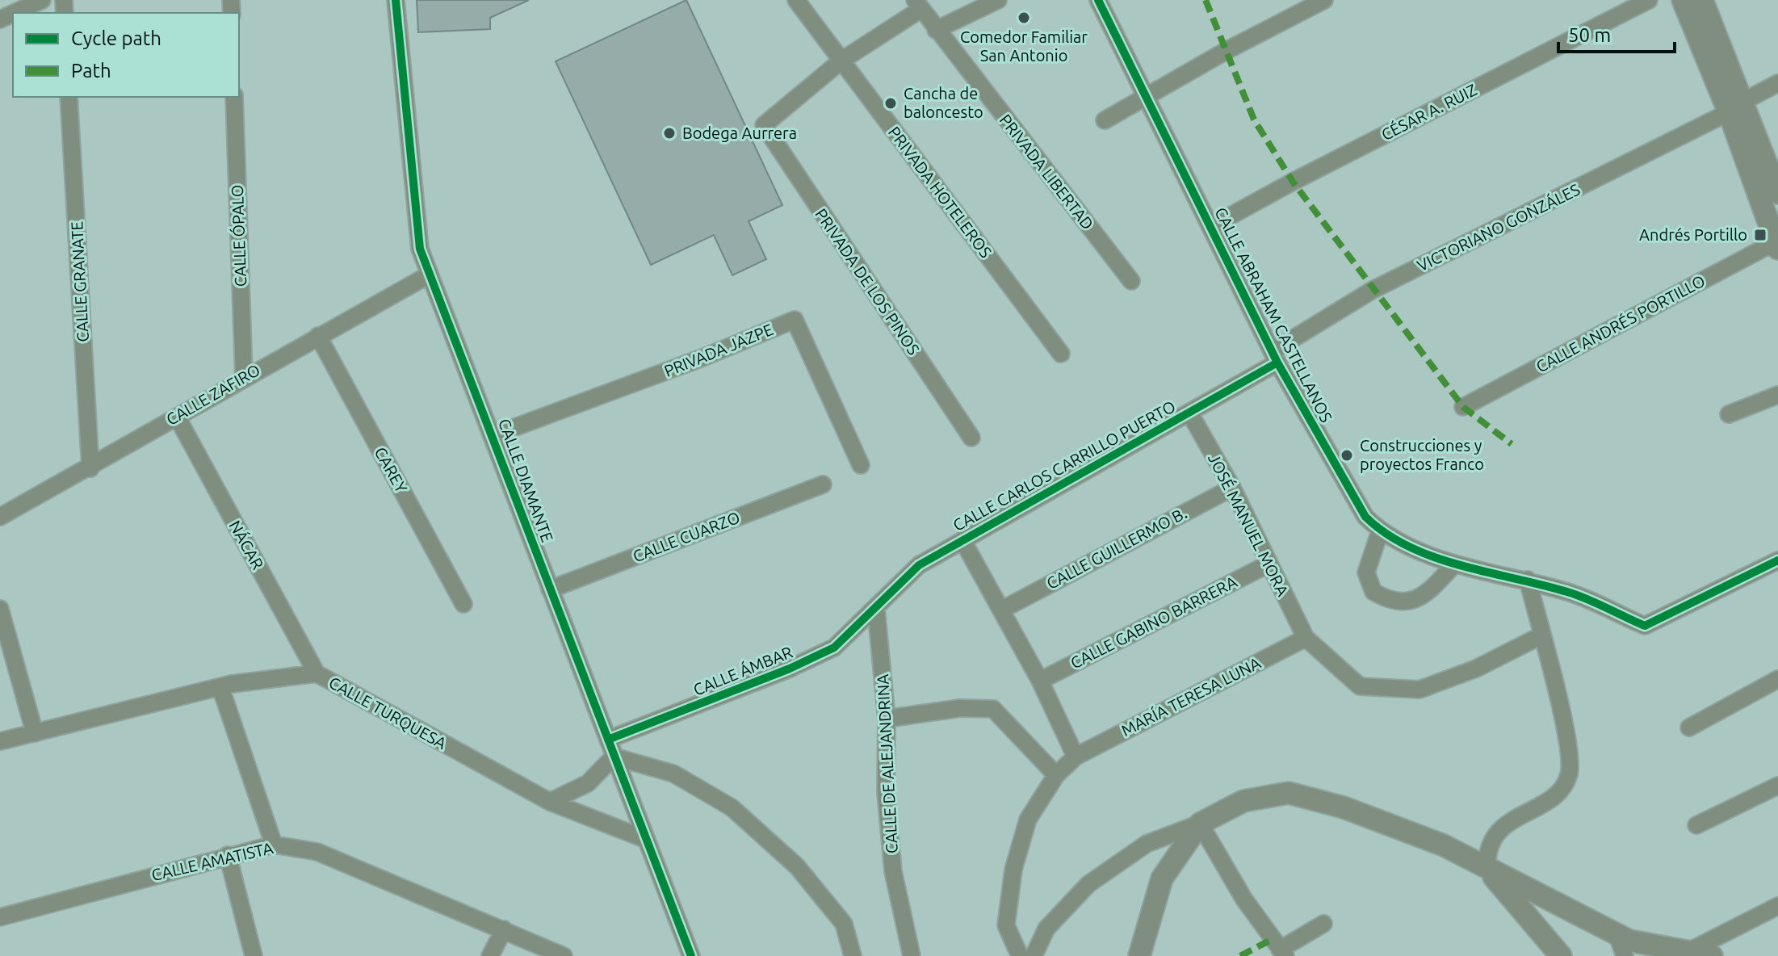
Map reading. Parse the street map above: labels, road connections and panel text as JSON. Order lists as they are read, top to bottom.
{
  "streets": {
    "street": [
      "CÉSAR A. RUIZ",
      "PRIVADA LIBERTAD",
      "PRIVADA HOTELEROS",
      "VICTORIANO GONZÁLES",
      "CALLE ÓPALO",
      "CALLE GRANATE",
      "PRIVADA DE LOS PINOS",
      "CALLE ABRAHAM CASTELLANOS",
      "CALLE ANDRÉS PORTILLO",
      "PRIVADA JAZPE",
      "CALLE ZAFIRO",
      "CALLE CARLOS CARRILLO PUERTO",
      "CAREY",
      "CALLE DIAMANTE",
      "JOSÉ MANUEL MORA",
      "CALLE CUARZO",
      "NÁCAR",
      "CALLE GUILLERMO B.",
      "CALLE GABINO BARRERA",
      "CALLE ÁMBAR",
      "MARÍA TERESA LUNA",
      "CALLE TURQUESA",
      "CALLE DE ALEJANDRINA",
      "CALLE AMATISTA"
    ]
  },
  "crossings": [
    ["CÉSAR A. RUIZ", "CALLE ABRAHAM CASTELLANOS"],
    ["PRIVADA HOTELEROS", "PRIVADA DE LOS PINOS"],
    ["VICTORIANO GONZÁLES", "CALLE ABRAHAM CASTELLANOS"],
    ["VICTORIANO GONZÁLES", "CALLE CARLOS CARRILLO PUERTO"],
    ["CALLE ÓPALO", "CALLE ZAFIRO"],
    ["CALLE GRANATE", "CALLE ZAFIRO"],
    ["CALLE ABRAHAM CASTELLANOS", "CALLE CARLOS CARRILLO PUERTO"],
    ["PRIVADA JAZPE", "CALLE DIAMANTE"],
    ["CALLE ZAFIRO", "CAREY"],
    ["CALLE ZAFIRO", "CALLE DIAMANTE"],
    ["CALLE ZAFIRO", "NÁCAR"],
    ["CALLE CARLOS CARRILLO PUERTO", "JOSÉ MANUEL MORA"],
    ["CALLE CARLOS CARRILLO PUERTO", "CALLE ÁMBAR"],
    ["CALLE CARLOS CARRILLO PUERTO", "CALLE DE ALEJANDRINA"],
    ["CALLE DIAMANTE", "CALLE CUARZO"],
    ["CALLE DIAMANTE", "CALLE ÁMBAR"],
    ["CALLE DIAMANTE", "CALLE TURQUESA"],
    ["JOSÉ MANUEL MORA", "CALLE GUILLERMO B."],
    ["JOSÉ MANUEL MORA", "CALLE GABINO BARRERA"],
    ["JOSÉ MANUEL MORA", "MARÍA TERESA LUNA"],
    ["NÁCAR", "CALLE TURQUESA"],
    ["CALLE ÁMBAR", "CALLE DE ALEJANDRINA"]
  ],
  "places": {
    "other": [
      "Comedor Familiar San Antonio",
      "Cancha de baloncesto",
      "Bodega Aurrera",
      "Construcciones y proyectos Franco"
    ],
    "transit": ["Andrés Portillo"]
  },
  "legend": ["Cycle path", "Path"],
  "scale_bar": "50 m"
}
